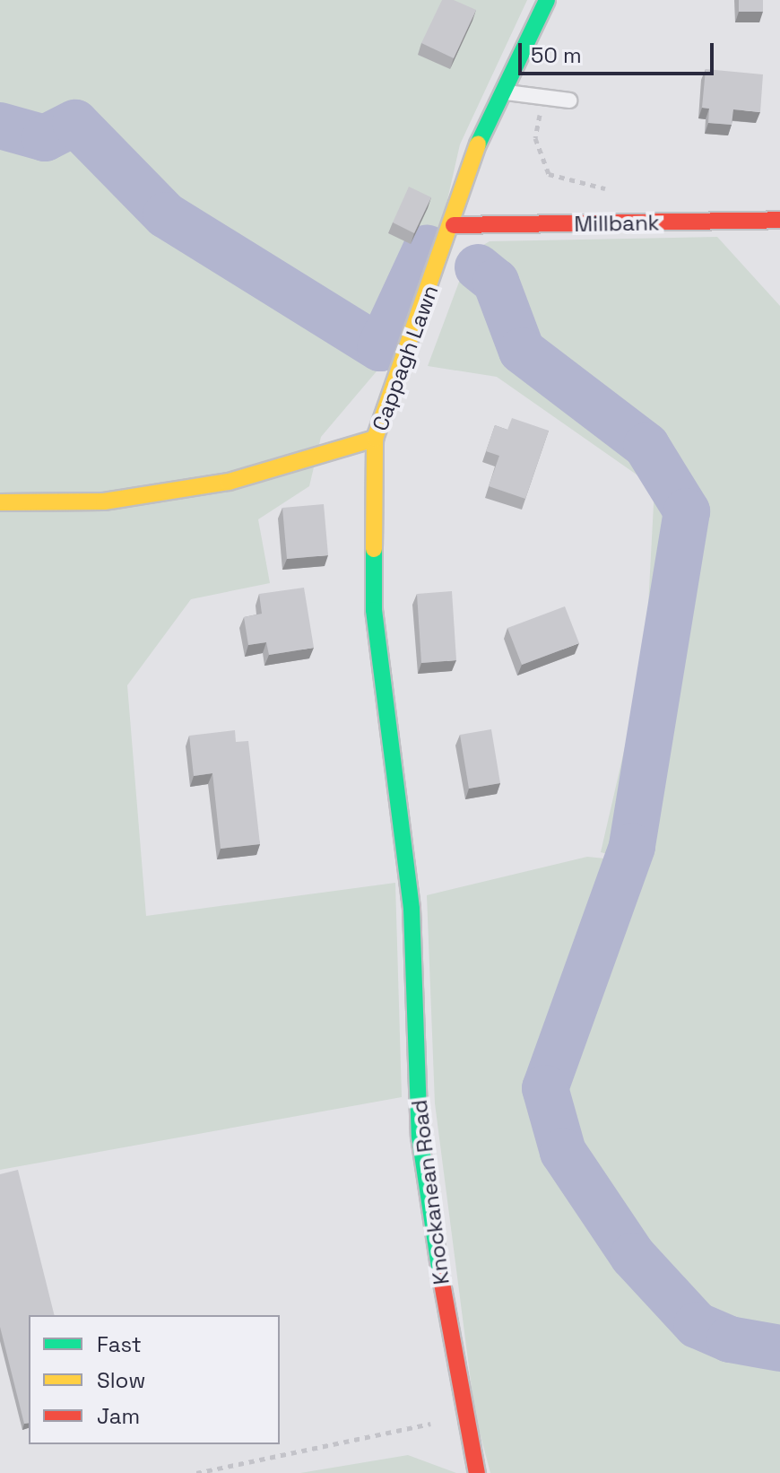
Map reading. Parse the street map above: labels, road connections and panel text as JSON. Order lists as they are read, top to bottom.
{
  "streets": {
    "street": ["Millbank", "Cappagh Lawn", "Knockanean Road"]
  },
  "crossings": [
    ["Millbank", "Cappagh Lawn"],
    ["Cappagh Lawn", "Knockanean Road"]
  ],
  "legend": ["Fast", "Slow", "Jam"],
  "scale_bar": "50 m"
}
